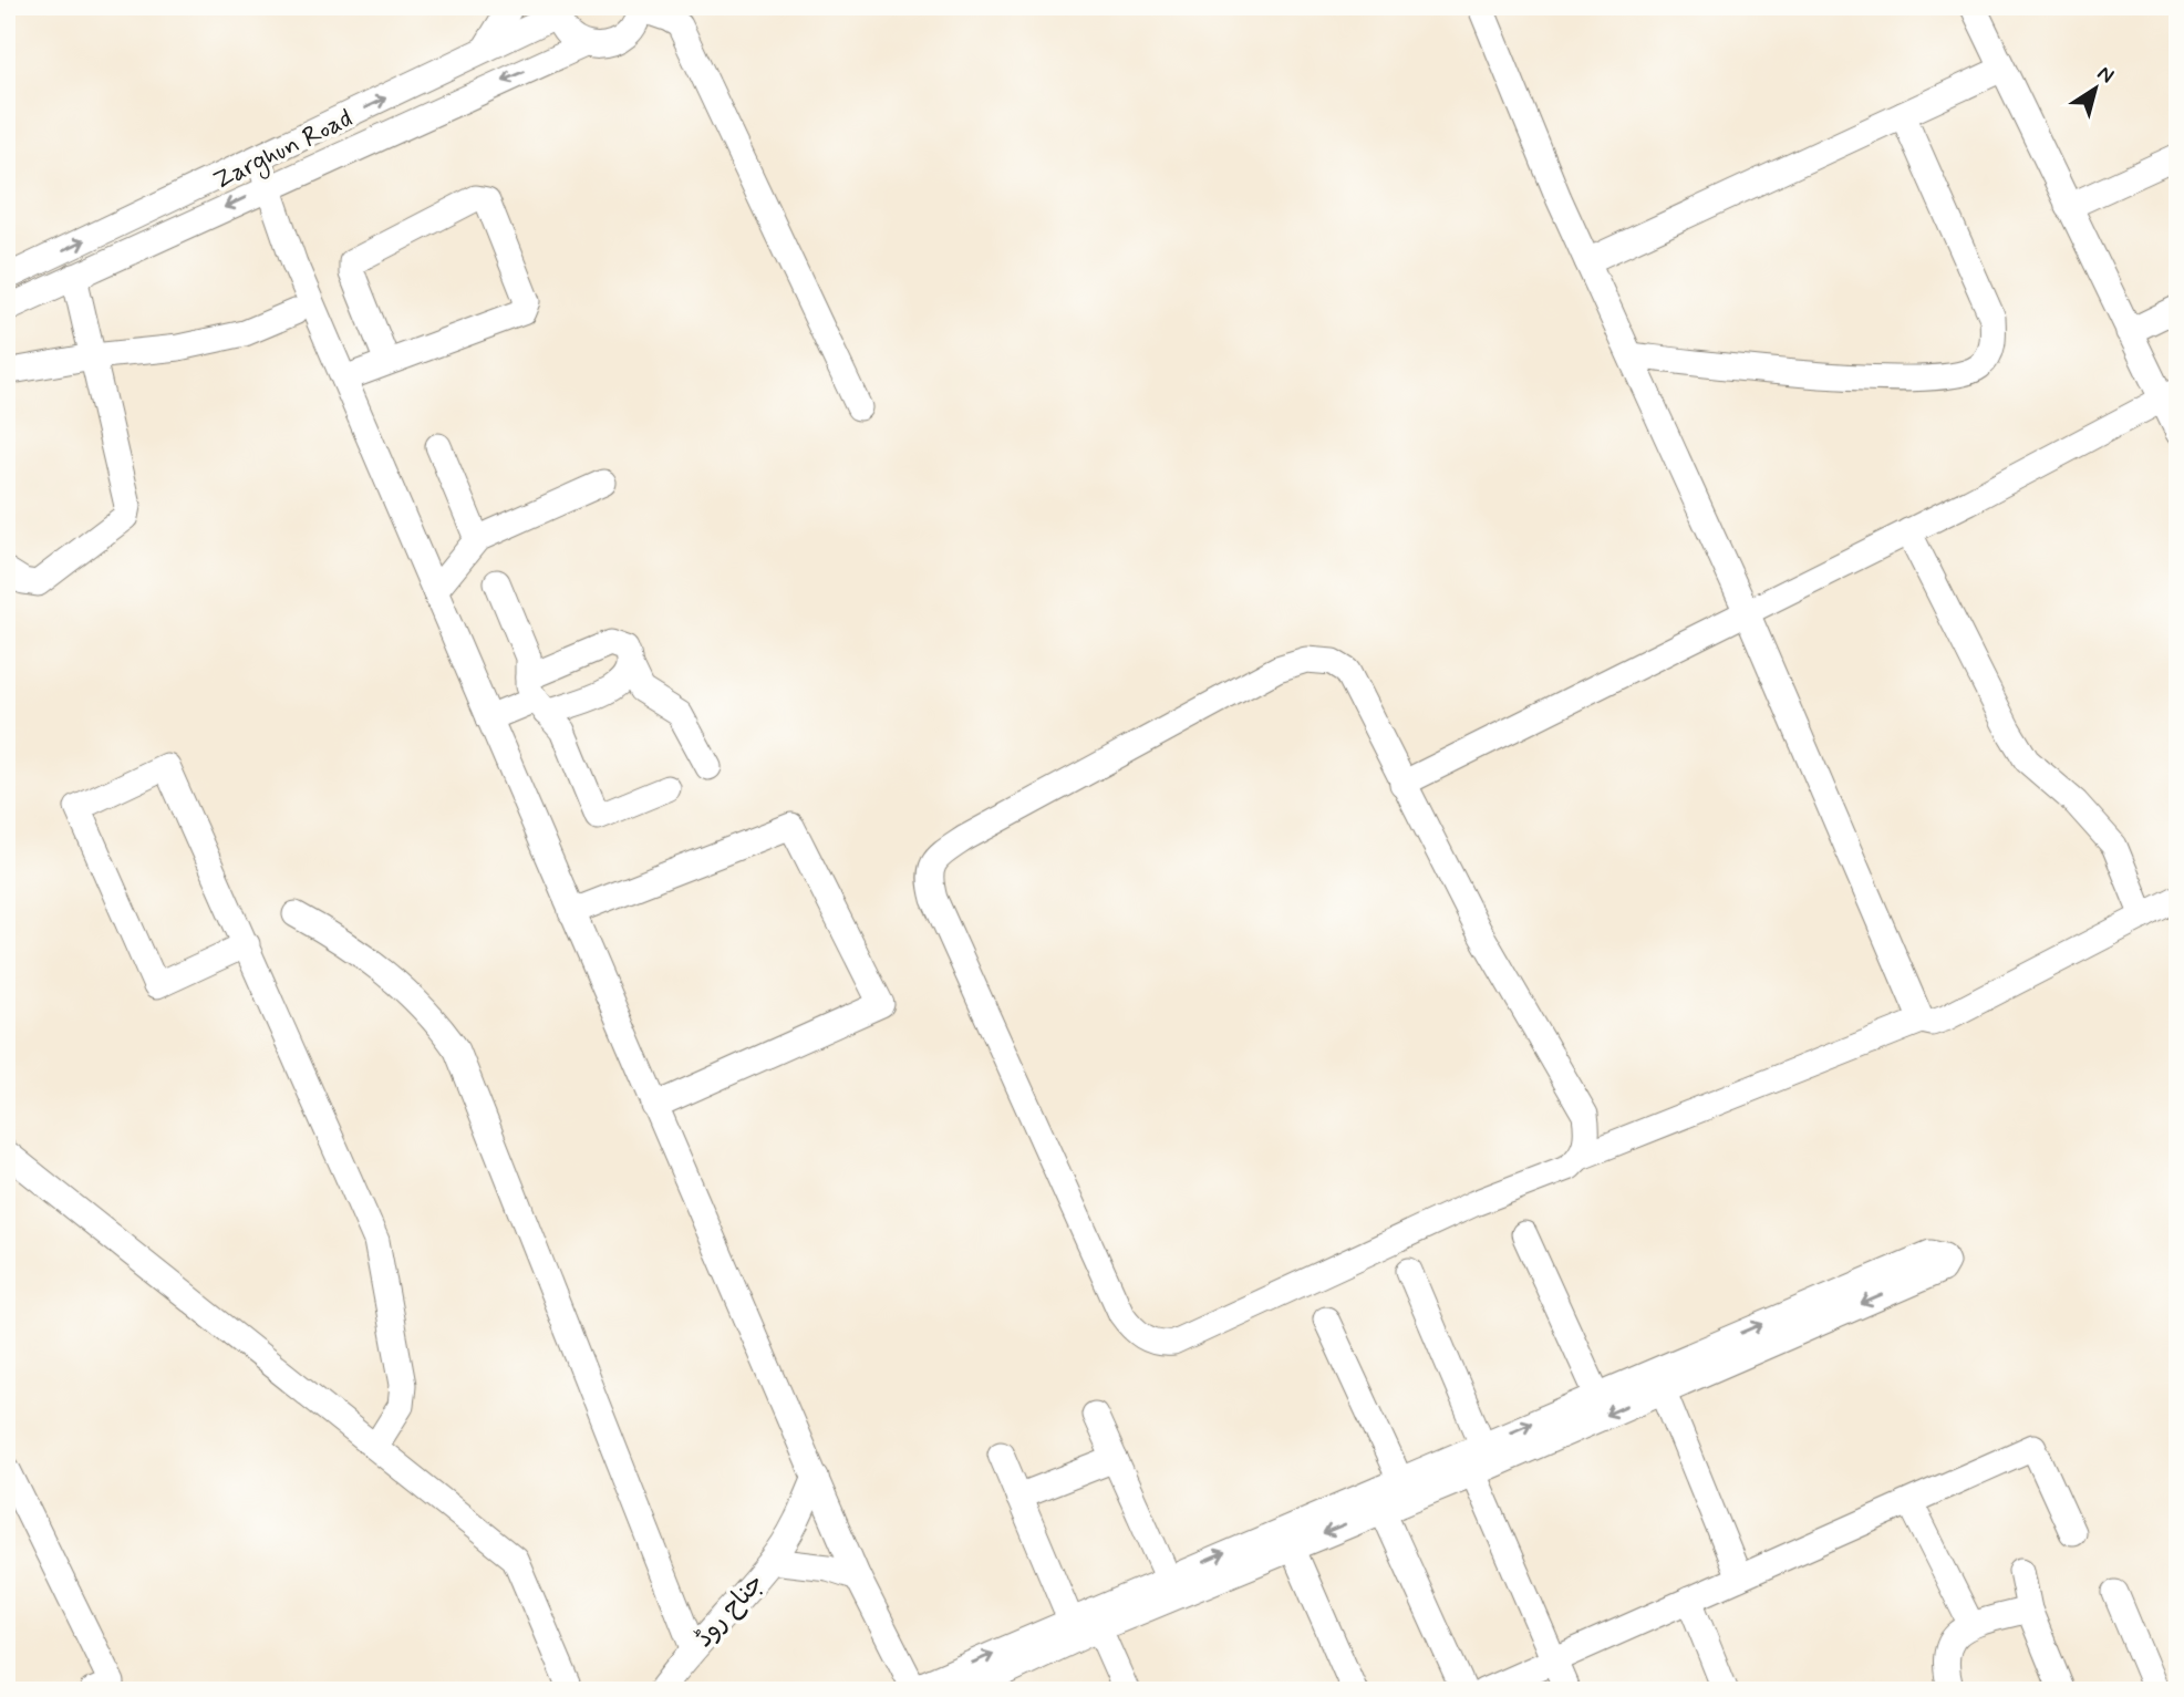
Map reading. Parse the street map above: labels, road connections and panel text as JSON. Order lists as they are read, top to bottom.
{
  "streets": {
    "street": ["Zarghun Road", "جناح روڈ"]
  },
  "north": "top right"
}
